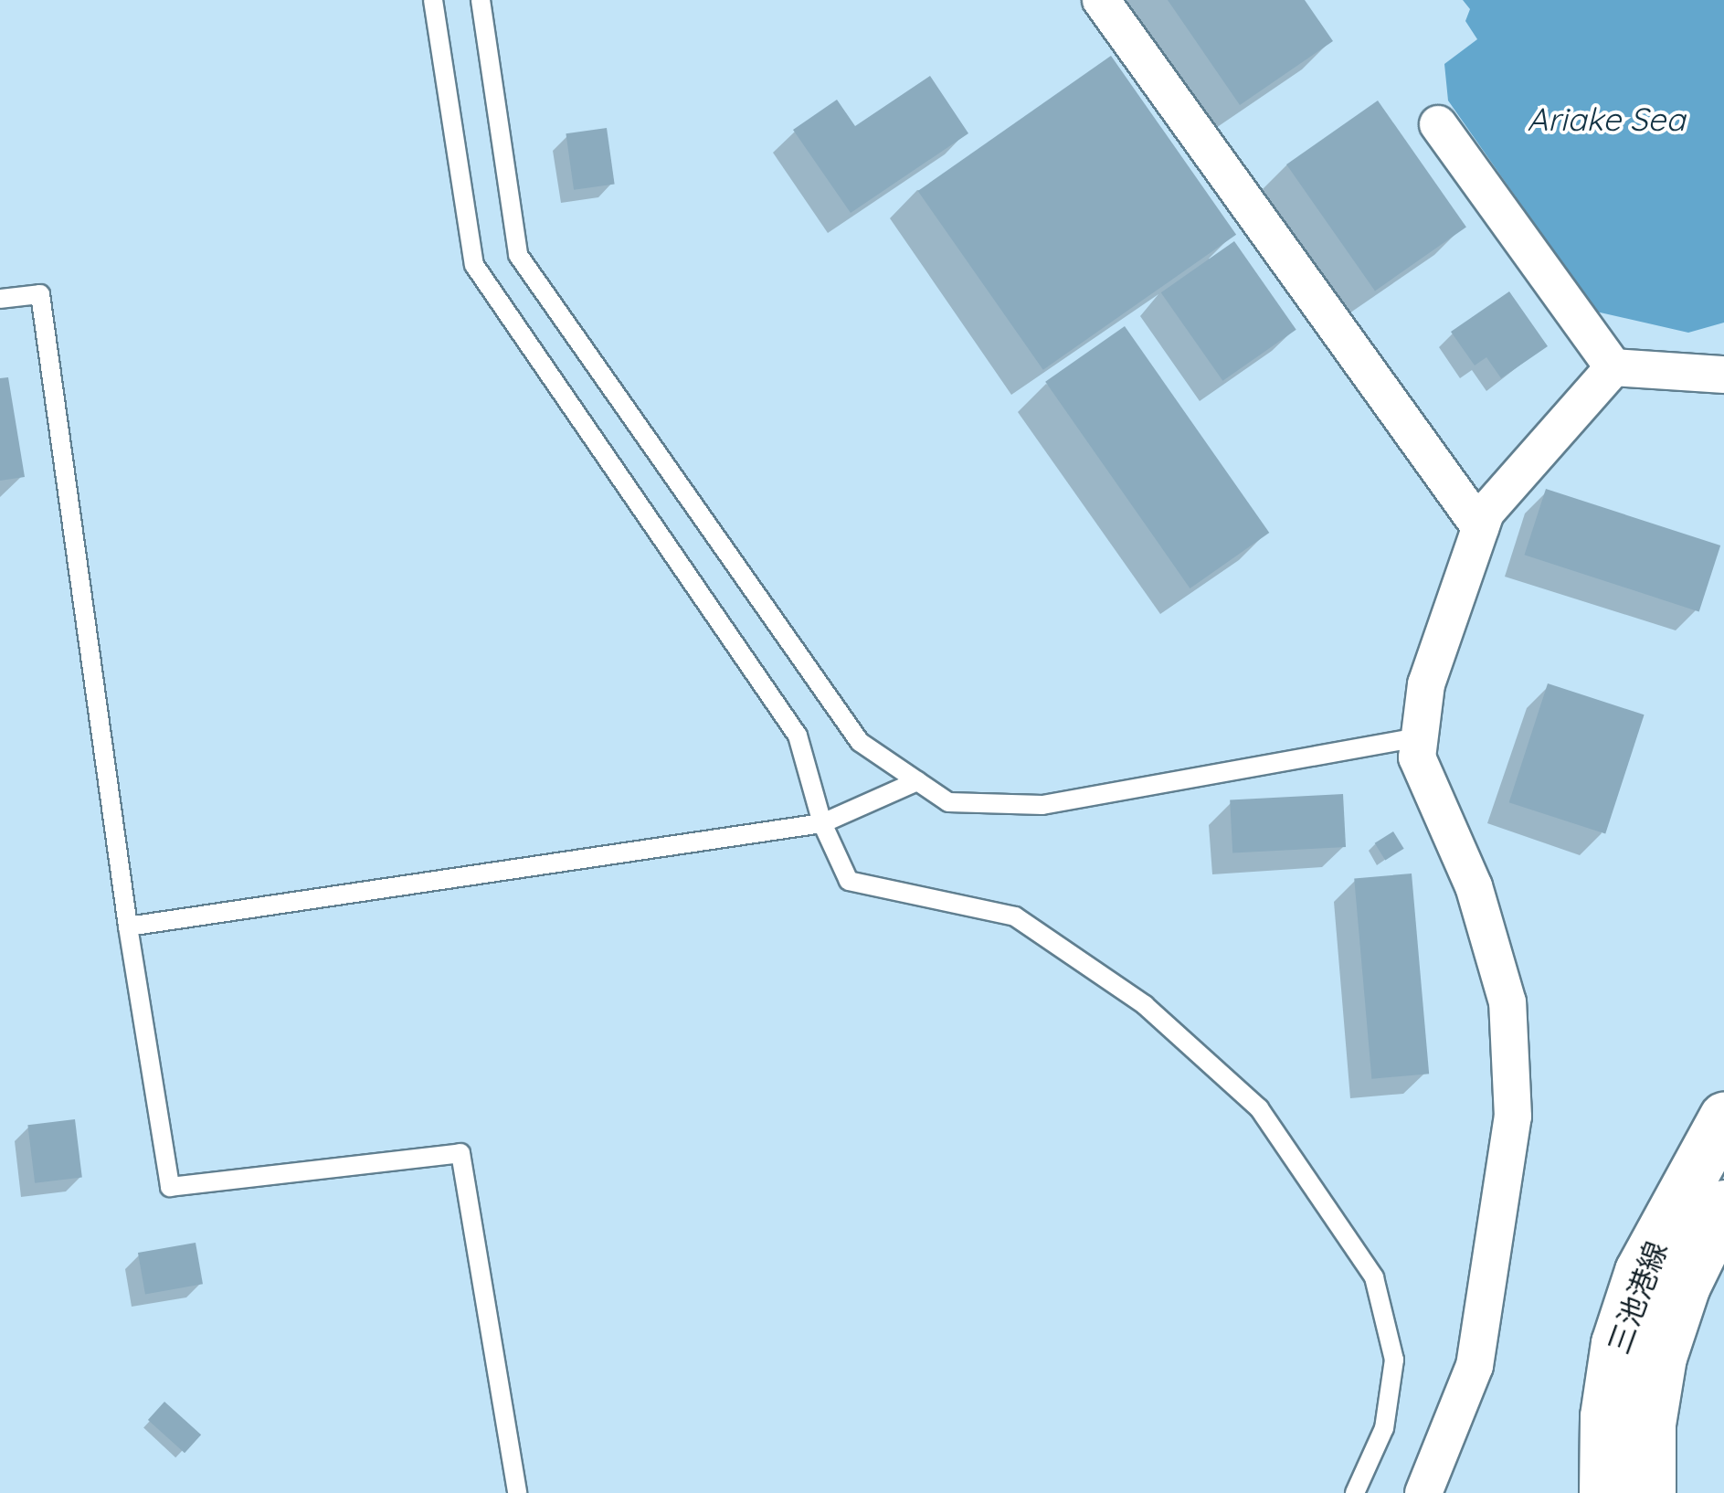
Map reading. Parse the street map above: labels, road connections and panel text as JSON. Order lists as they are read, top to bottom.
{
  "streets": {
    "main road": ["三池港線"]
  },
  "water": ["Ariake Sea"]
}
